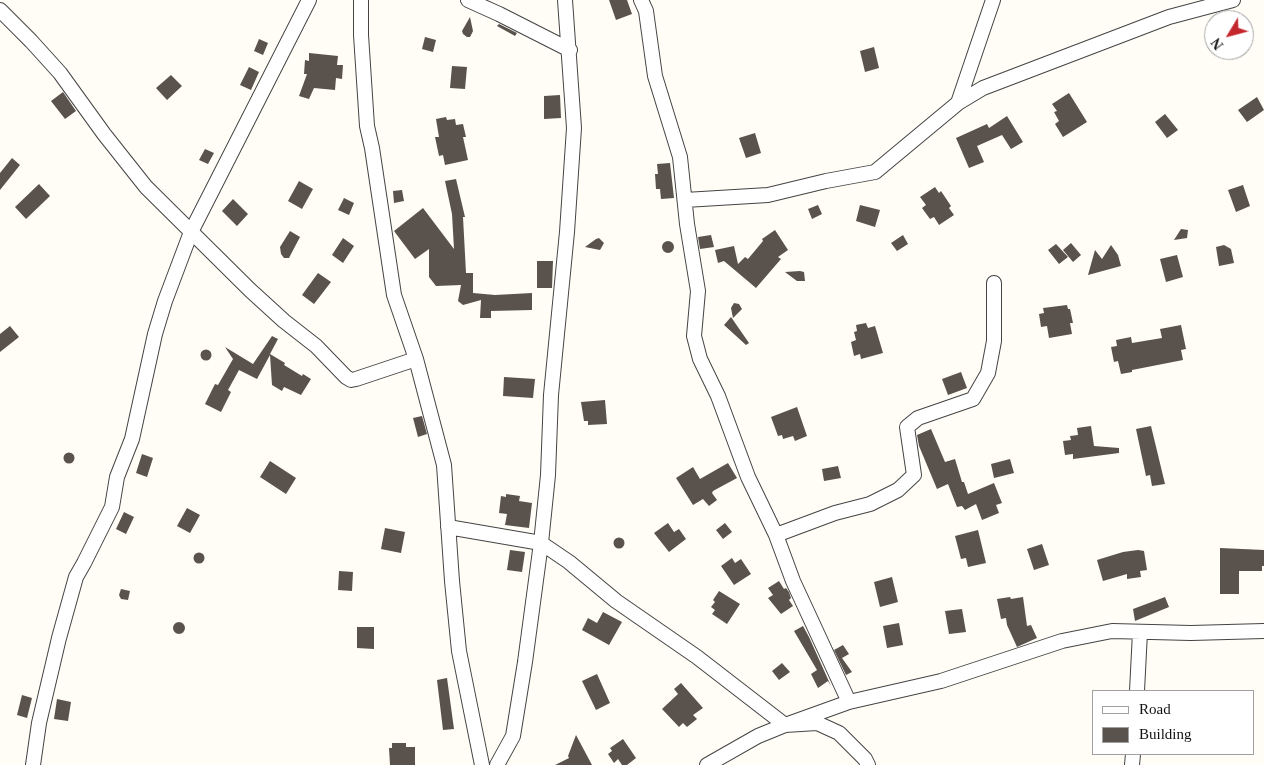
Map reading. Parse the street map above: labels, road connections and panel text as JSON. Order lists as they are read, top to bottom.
{
  "legend": ["Road", "Building"],
  "north": "bottom left"
}
